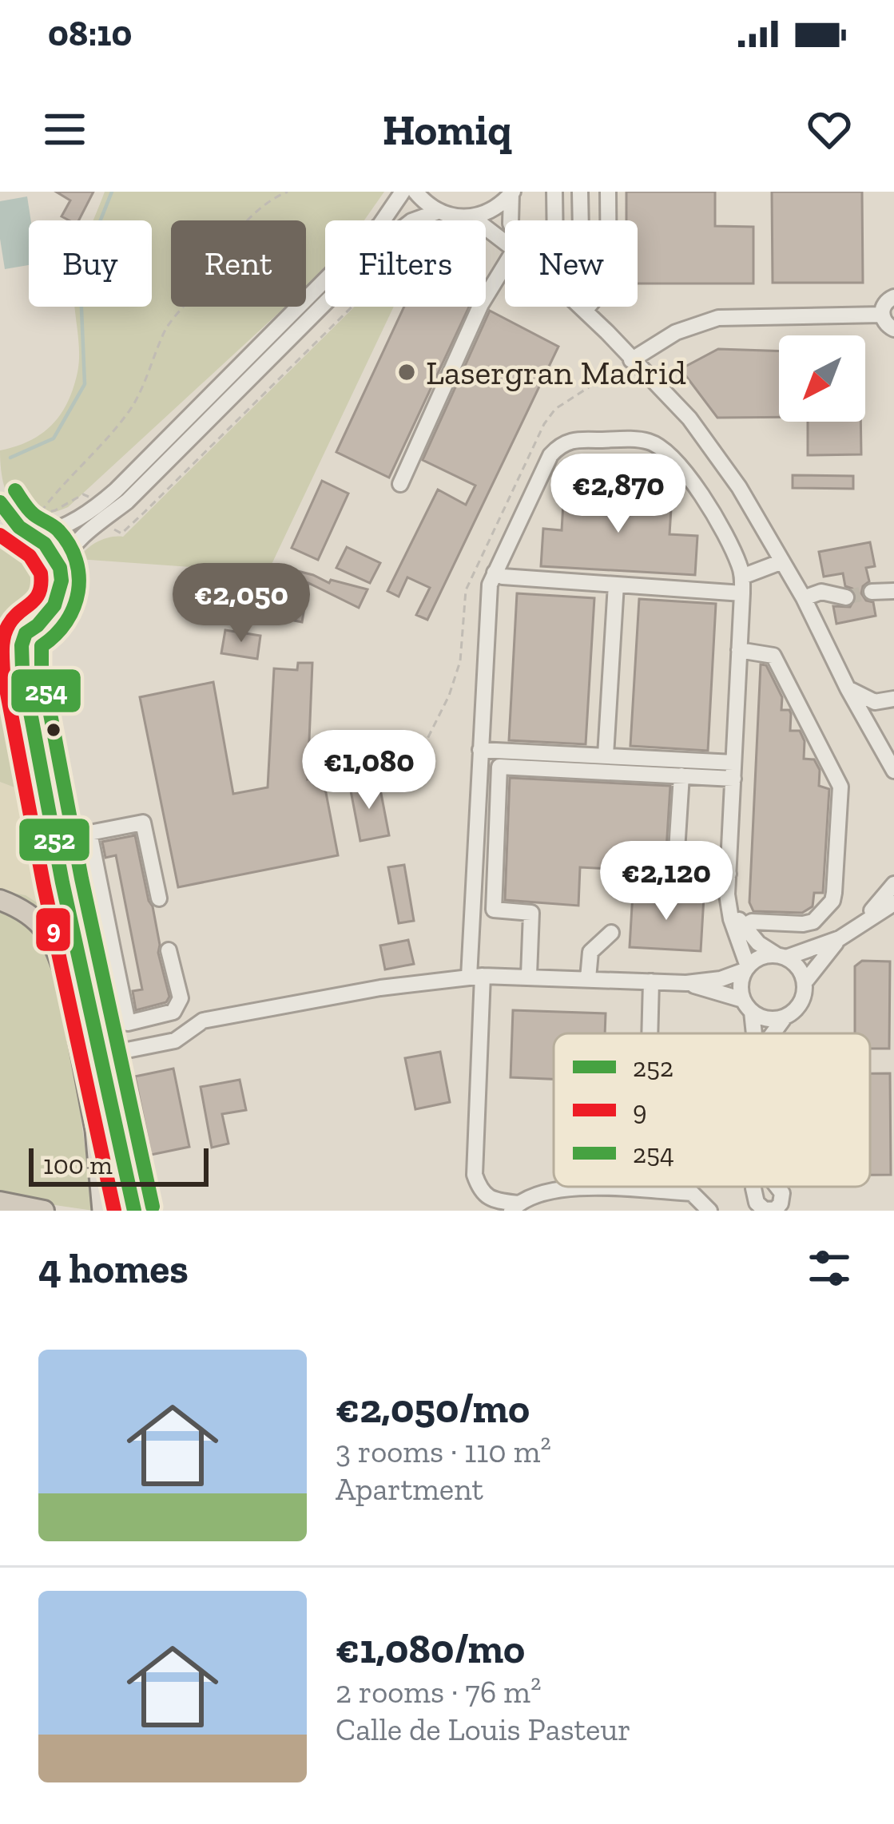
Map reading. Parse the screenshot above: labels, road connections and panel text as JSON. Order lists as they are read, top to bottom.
{
  "places": ["Lasergran Madrid"],
  "lines": ["transit line 254", "transit line 252", "transit line 9"],
  "legend": ["252", "9", "254"],
  "scale_bar": "100 m",
  "north": "bottom left",
  "page": {
    "status": "08:10",
    "header": "Homiq",
    "chip": [
      "Buy",
      "Rent",
      "Filters",
      "New"
    ],
    "price": [
      "€2,870",
      "€2,050",
      "€1,080",
      "€2,120"
    ],
    "scale": "100 m",
    "heading": "4 homes",
    "list": [
      {
        "name": "€2,050/mo",
        "note": "3 rooms · 110 m² · Apartment"
      },
      {
        "name": "€1,080/mo",
        "note": "2 rooms · 76 m² · Calle de Louis Pasteur"
      }
    ]
  }
}
